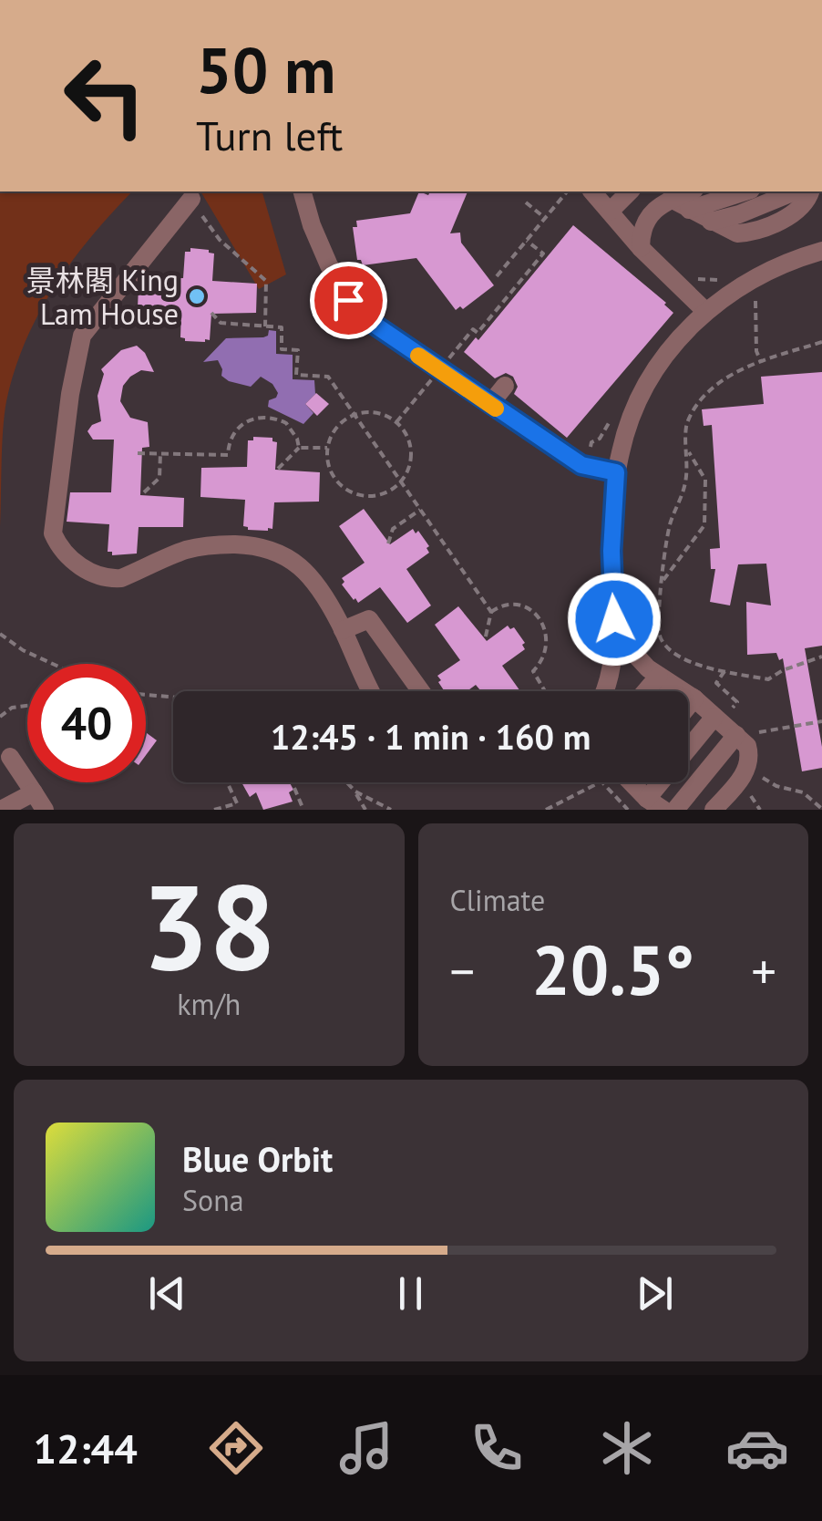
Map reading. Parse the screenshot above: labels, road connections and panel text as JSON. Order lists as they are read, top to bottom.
{
  "places": ["景林閣 King Lam House"],
  "page": {
    "turn": ["50 m", "Turn left"],
    "limit": "40",
    "trip": "12:45 · 1 min · 160 m",
    "tile": [
      ["38", "km/h"],
      "Climate"
    ],
    "heat": ["−", "20.5°", "+"],
    "song": ["Blue Orbit", "Sona"],
    "tabs": "12:44"
  }
}
